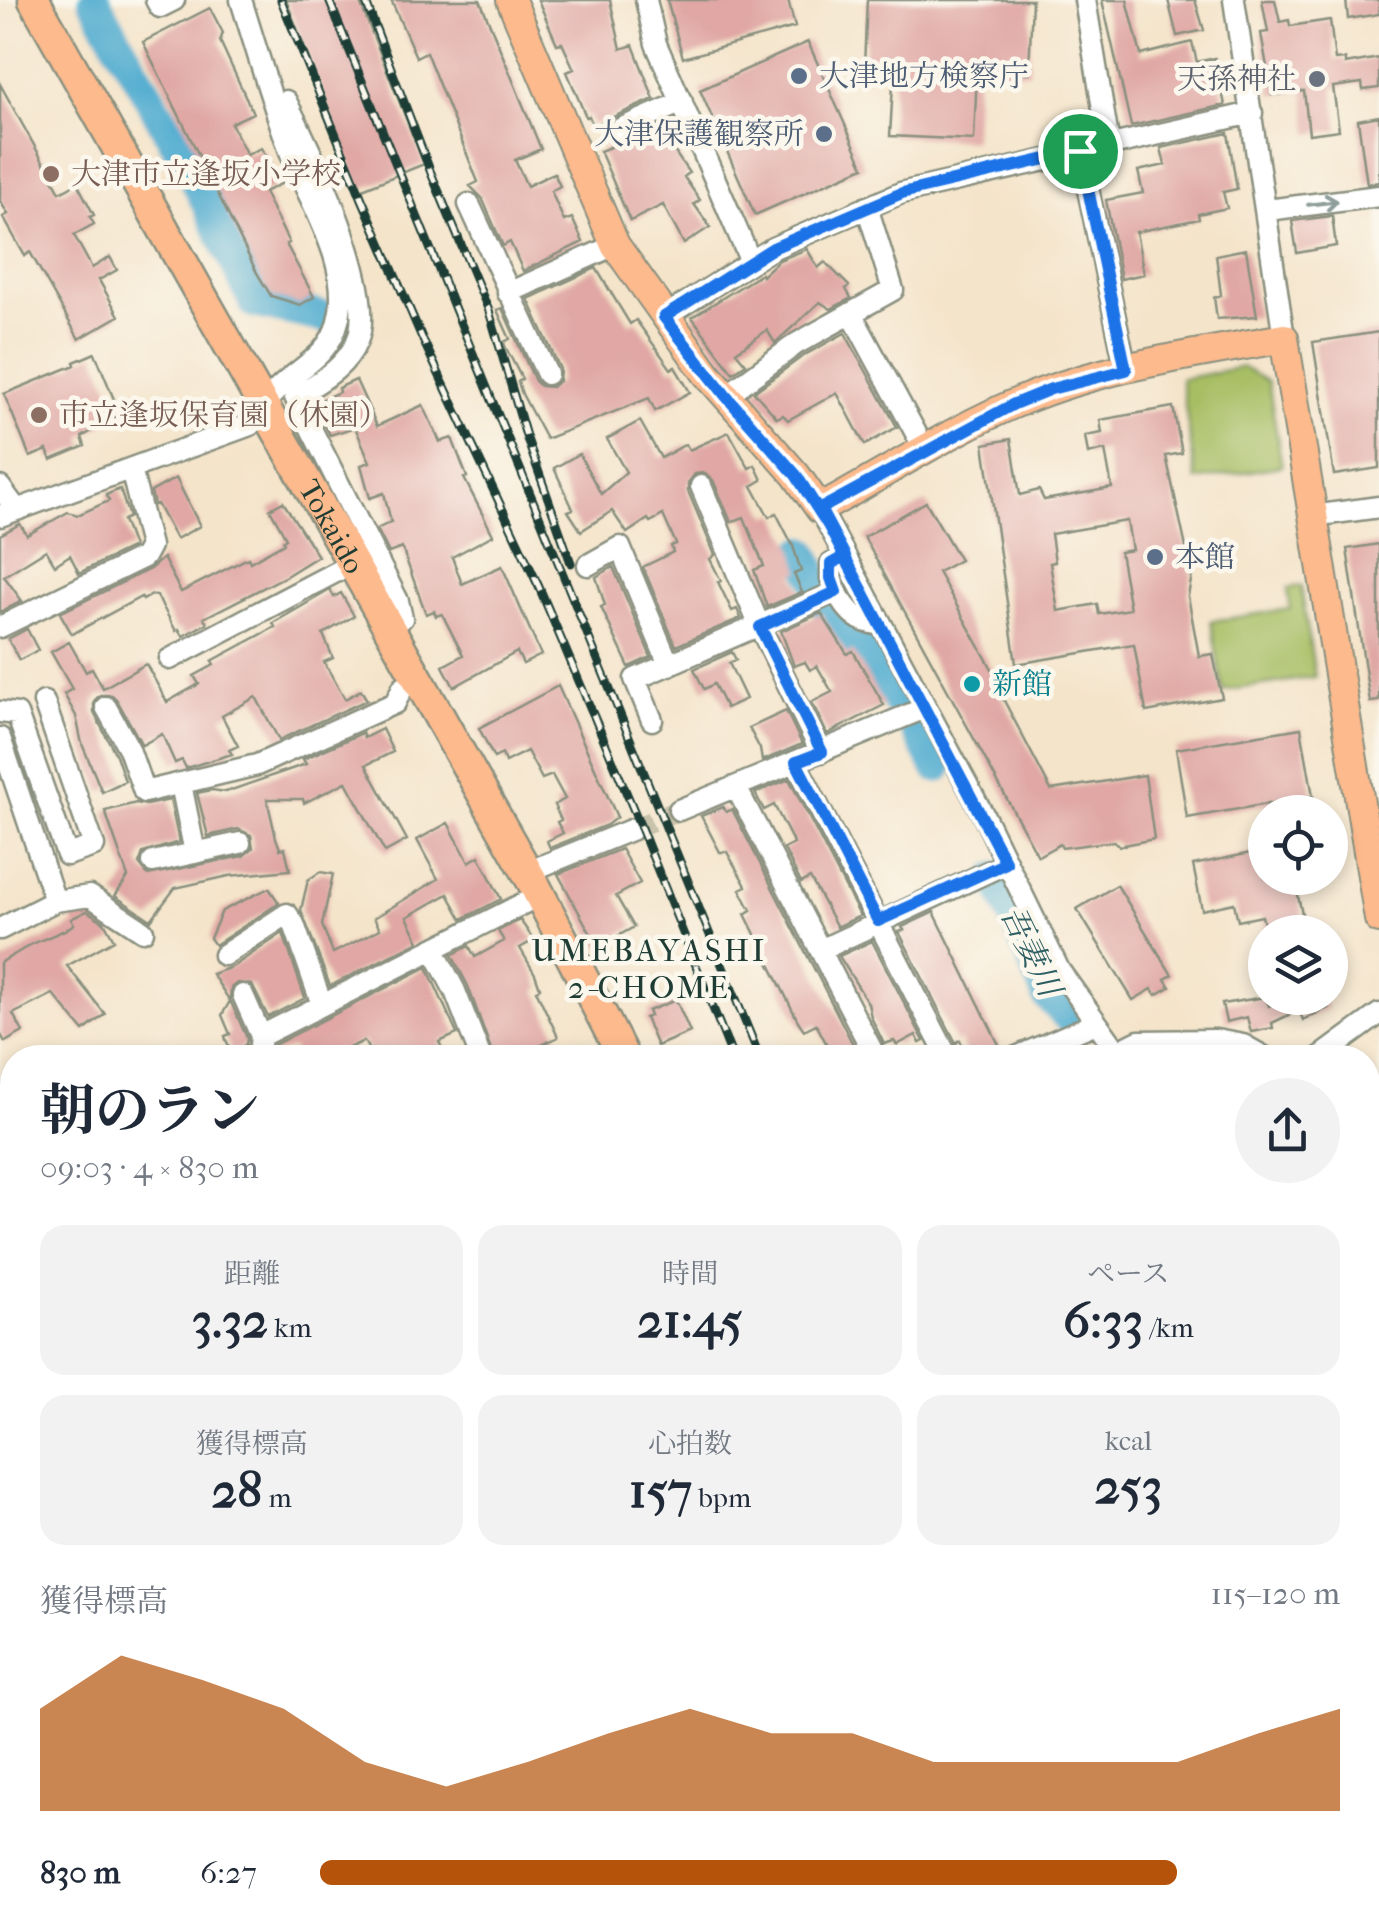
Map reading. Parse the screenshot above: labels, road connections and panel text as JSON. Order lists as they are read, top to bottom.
{
  "streets": {
    "highway": ["Tokaido"]
  },
  "districts": ["UMEBAYASHI 2-CHOME"],
  "water": ["吾妻川"],
  "places": [
    "大津地方検察庁",
    "天孫神社",
    "大津保護観察所",
    "大津市立逢坂小学校",
    "市立逢坂保育園（休園）",
    "本館",
    "新館"
  ],
  "page": {
    "heading": ["朝のラン", "09:03 · 4 × 830 m"],
    "stats": [
      ["距離", "3.32 km"],
      ["時間", "21:45"],
      ["ペース", "6:33 /km"],
      ["獲得標高", "28 m"],
      ["心拍数", "157 bpm"],
      ["kcal", "253"]
    ],
    "chart": ["獲得標高", "115–120 m"],
    "list": [
      {
        "name": "830 m",
        "note": "6:27"
      }
    ]
  }
}
